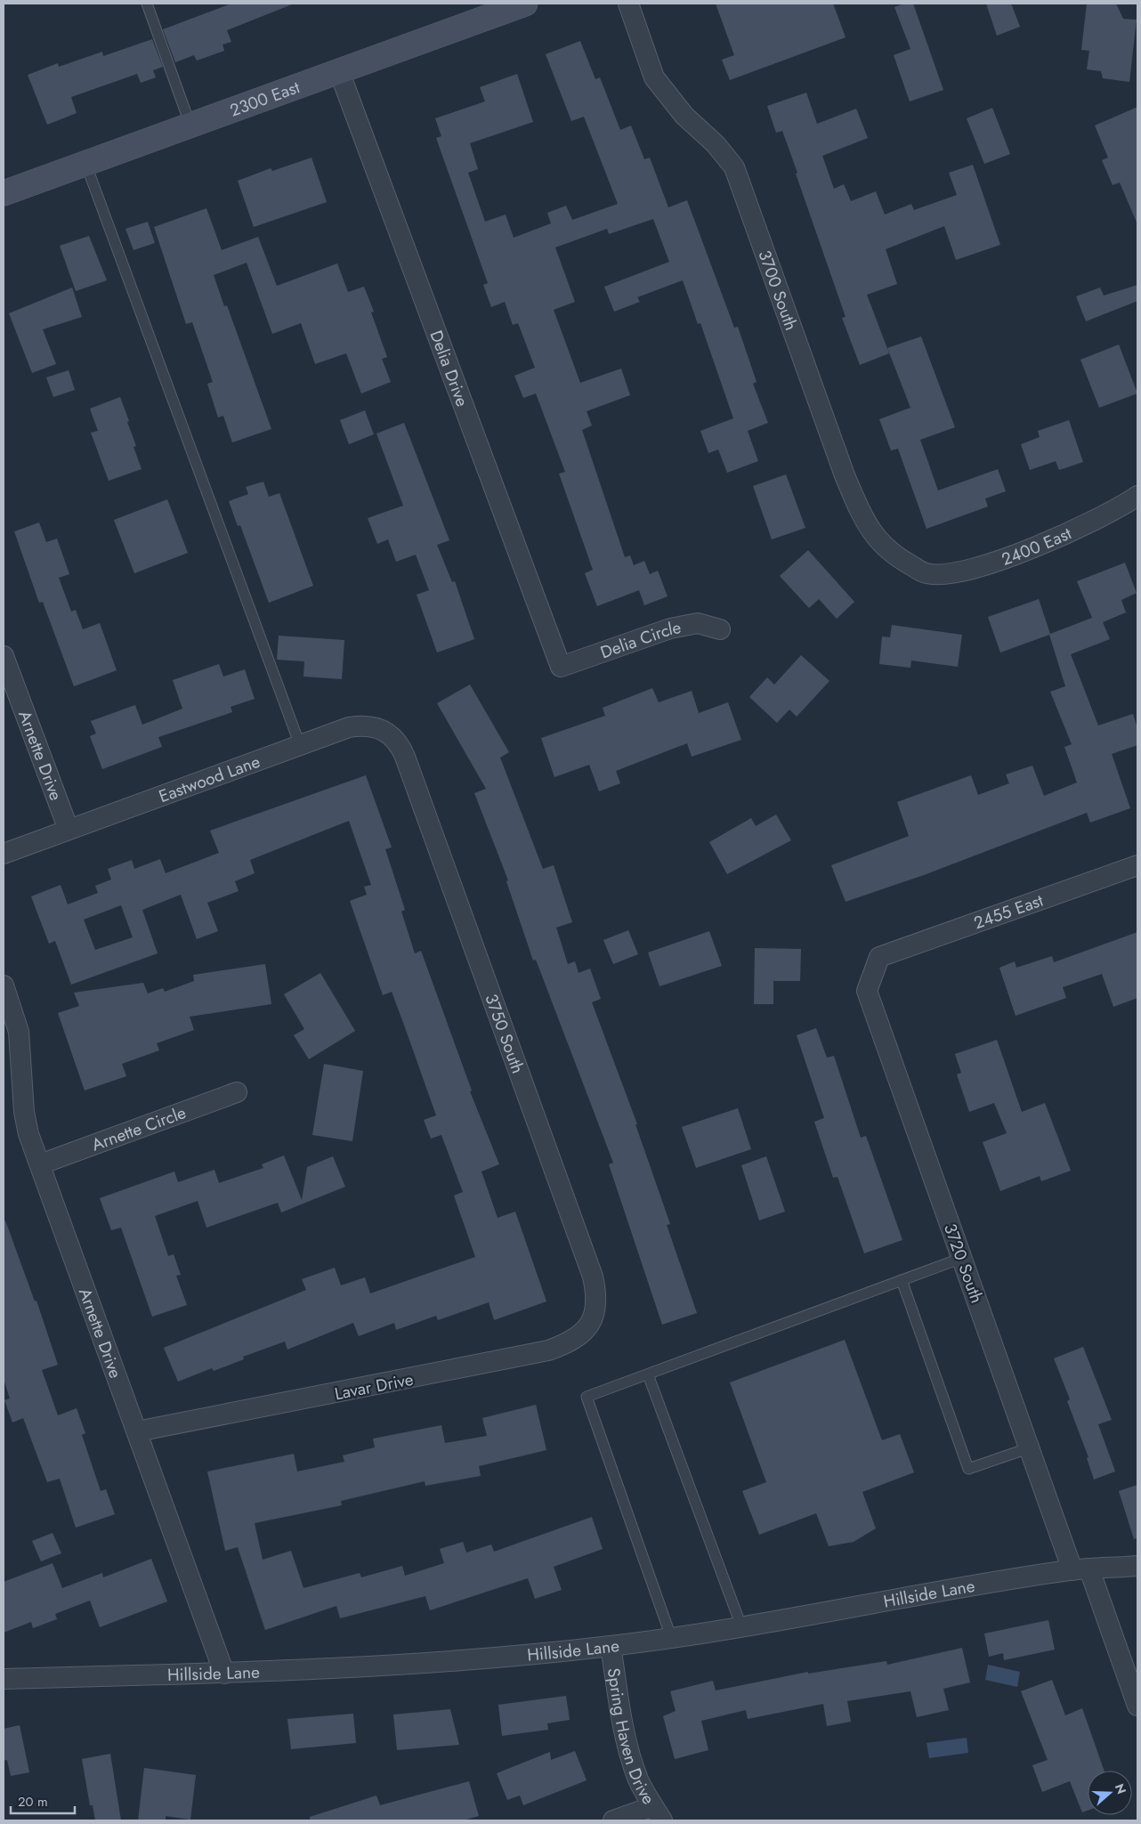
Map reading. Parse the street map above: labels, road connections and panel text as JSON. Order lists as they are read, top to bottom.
{
  "streets": {
    "main road": ["2300 East"],
    "street": [
      "3700 South",
      "Delia Drive",
      "2400 East",
      "Delia Circle",
      "Arnette Drive",
      "Eastwood Lane",
      "2455 East",
      "3750 South",
      "Arnette Circle",
      "3720 South",
      "Lavar Drive",
      "Hillside Lane",
      "Spring Haven Drive"
    ]
  },
  "crossings": [
    ["2300 East", "Delia Drive"],
    ["3700 South", "2400 East"],
    ["Delia Drive", "Delia Circle"],
    ["Arnette Drive", "Eastwood Lane"],
    ["Arnette Drive", "Arnette Circle"],
    ["Arnette Drive", "Lavar Drive"],
    ["Arnette Drive", "Hillside Lane"],
    ["Eastwood Lane", "3750 South"],
    ["2455 East", "3720 South"],
    ["3750 South", "Lavar Drive"],
    ["3720 South", "Hillside Lane"],
    ["Hillside Lane", "Spring Haven Drive"]
  ],
  "scale_bar": "20 m",
  "north": "right"
}
